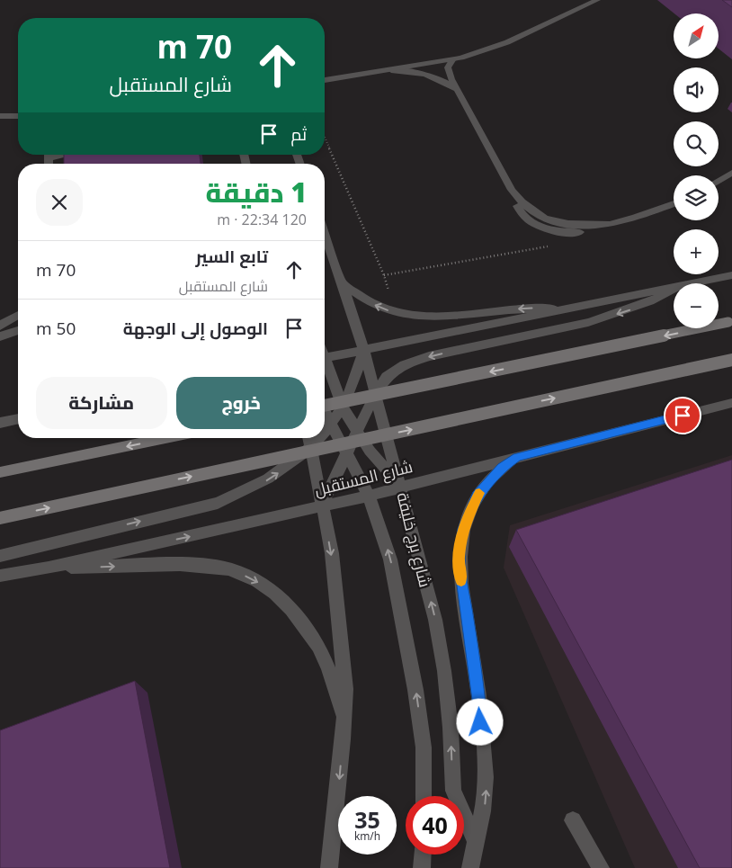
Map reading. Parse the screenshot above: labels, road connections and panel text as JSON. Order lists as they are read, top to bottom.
{
  "streets": {
    "street": ["شارع المستقبل", "شارع برج خليفة"]
  },
  "crossings": [
    ["شارع المستقبل", "شارع برج خليفة"]
  ],
  "north": "top right",
  "page": {
    "map_buttons": ["+", "−"],
    "turn": ["70 m", "شارع المستقبل"],
    "then": "ثم",
    "heading": ["1 دقيقة", "120 m · 22:34"],
    "list": [
      {
        "name": "تابع السير",
        "note": "شارع المستقبل",
        "value": "70 m"
      },
      {
        "name": "الوصول إلى الوجهة",
        "value": "50 m"
      }
    ],
    "buttons": ["خروج", "مشاركة"],
    "speed": "35 km/h",
    "limit": "40"
  }
}
